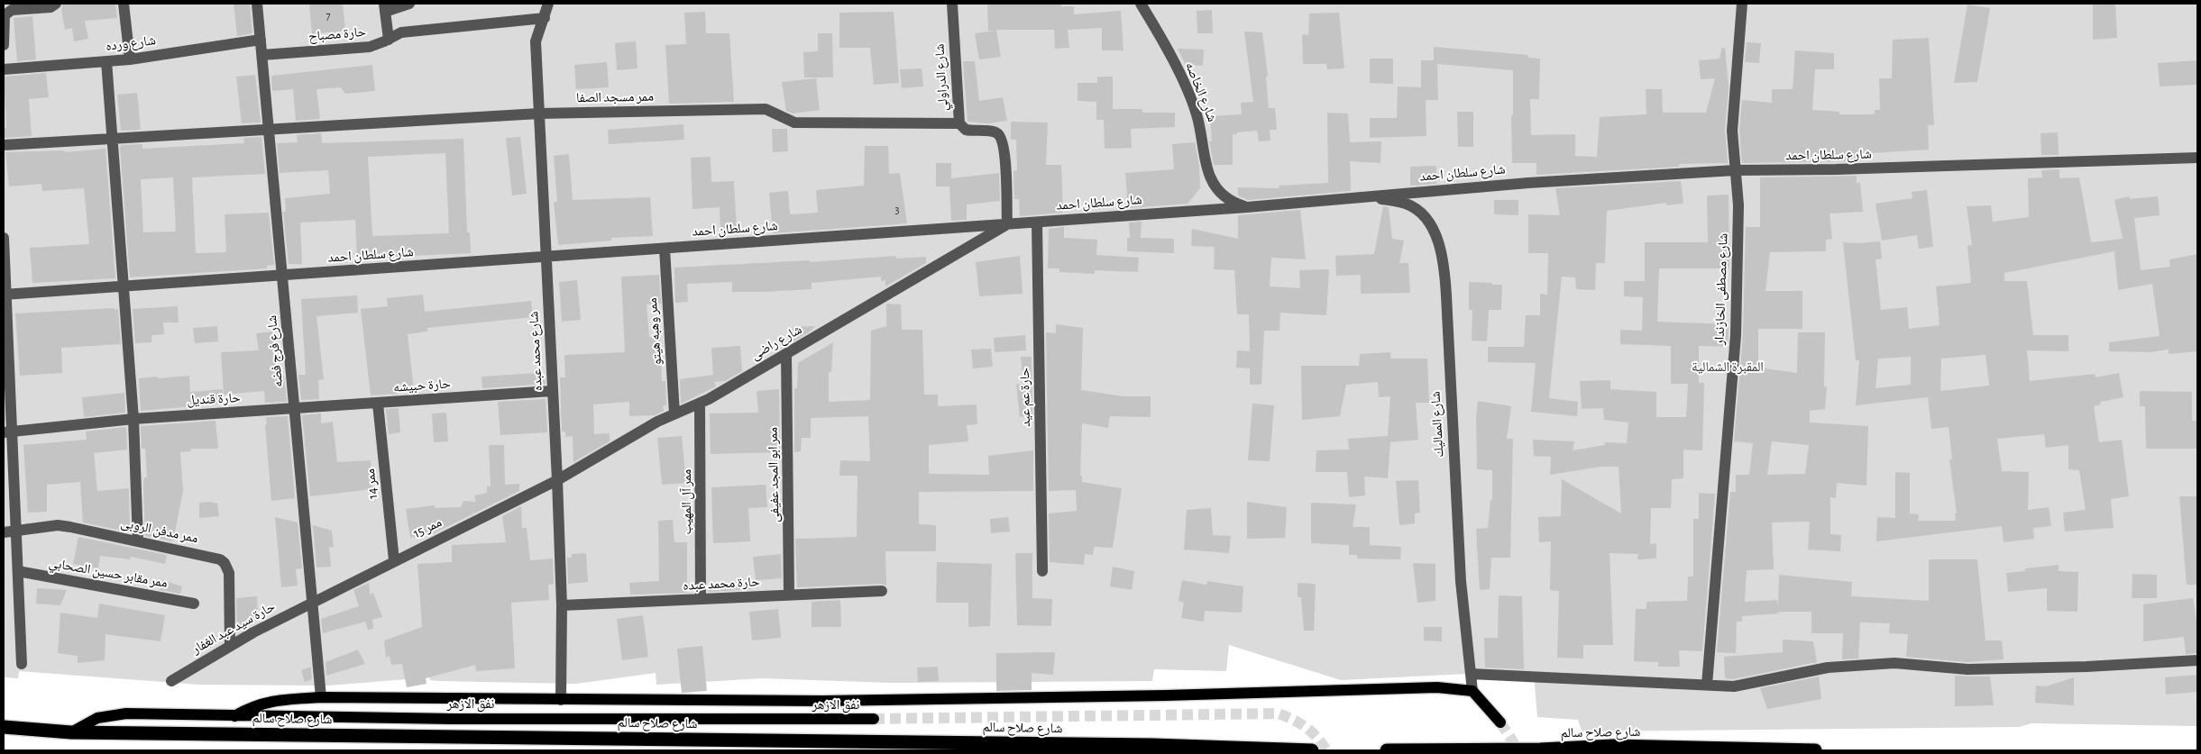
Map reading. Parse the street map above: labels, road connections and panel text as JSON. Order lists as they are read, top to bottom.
{
  "streets": {
    "highway": ["شارع صلاح سالم"],
    "main road": ["نفق الازهر"],
    "street": [
      "حارة مصباح",
      "شارع ورده",
      "شارع الدراولي",
      "شارع الخاصه",
      "ممر مسجد الصفا",
      "شارع سلطان احمد",
      "شارع مصطفى الخازندار",
      "ممر وهبه هيتو",
      "شارع راضى",
      "شارع فرج فضه",
      "شارع محمد عبده",
      "حارة حبيشه",
      "حارة عم عيد",
      "حارة قنديل",
      "شارع المماليك",
      "ممر ابو المجد عفيفى",
      "ممر 14",
      "ممر آل المهيب",
      "ممر 15",
      "ممر مدفن الروبى",
      "ممر مقابر حسين الصحابي",
      "حارة محمد عبده",
      "حارة سيد عبد الغفار"
    ]
  },
  "crossings": [
    ["حارة مصباح", "شارع فرج فضه"],
    ["حارة مصباح", "شارع محمد عبده"],
    ["شارع ورده", "شارع فرج فضه"],
    ["شارع الدراولي", "ممر مسجد الصفا"],
    ["شارع الدراولي", "شارع سلطان احمد"],
    ["شارع الدراولي", "شارع راضى"],
    ["شارع الخاصه", "شارع سلطان احمد"],
    ["ممر مسجد الصفا", "شارع فرج فضه"],
    ["ممر مسجد الصفا", "شارع محمد عبده"],
    ["شارع سلطان احمد", "شارع مصطفى الخازندار"],
    ["شارع سلطان احمد", "ممر وهبه هيتو"],
    ["شارع سلطان احمد", "شارع راضى"],
    ["شارع سلطان احمد", "شارع فرج فضه"],
    ["شارع سلطان احمد", "شارع محمد عبده"],
    ["شارع سلطان احمد", "حارة عم عيد"],
    ["شارع سلطان احمد", "شارع المماليك"],
    ["ممر وهبه هيتو", "شارع راضى"],
    ["شارع راضى", "شارع محمد عبده"],
    ["شارع راضى", "ممر ابو المجد عفيفى"],
    ["شارع راضى", "ممر آل المهيب"],
    ["شارع راضى", "ممر 15"],
    ["شارع فرج فضه", "حارة حبيشه"],
    ["شارع فرج فضه", "حارة قنديل"],
    ["شارع فرج فضه", "ممر 15"],
    ["شارع فرج فضه", "حارة سيد عبد الغفار"],
    ["شارع محمد عبده", "حارة حبيشه"],
    ["شارع محمد عبده", "ممر 15"],
    ["شارع محمد عبده", "حارة محمد عبده"],
    ["حارة حبيشه", "حارة قنديل"],
    ["حارة حبيشه", "ممر 14"],
    ["ممر ابو المجد عفيفى", "حارة محمد عبده"],
    ["ممر 14", "ممر 15"],
    ["ممر آل المهيب", "حارة محمد عبده"],
    ["ممر 15", "حارة سيد عبد الغفار"],
    ["ممر مدفن الروبى", "حارة سيد عبد الغفار"],
    ["نفق الازهر", "شارع صلاح سالم"]
  ],
  "parks": ["المقبرة الشمالية"],
  "house_numbers": ["7", "3"]
}
